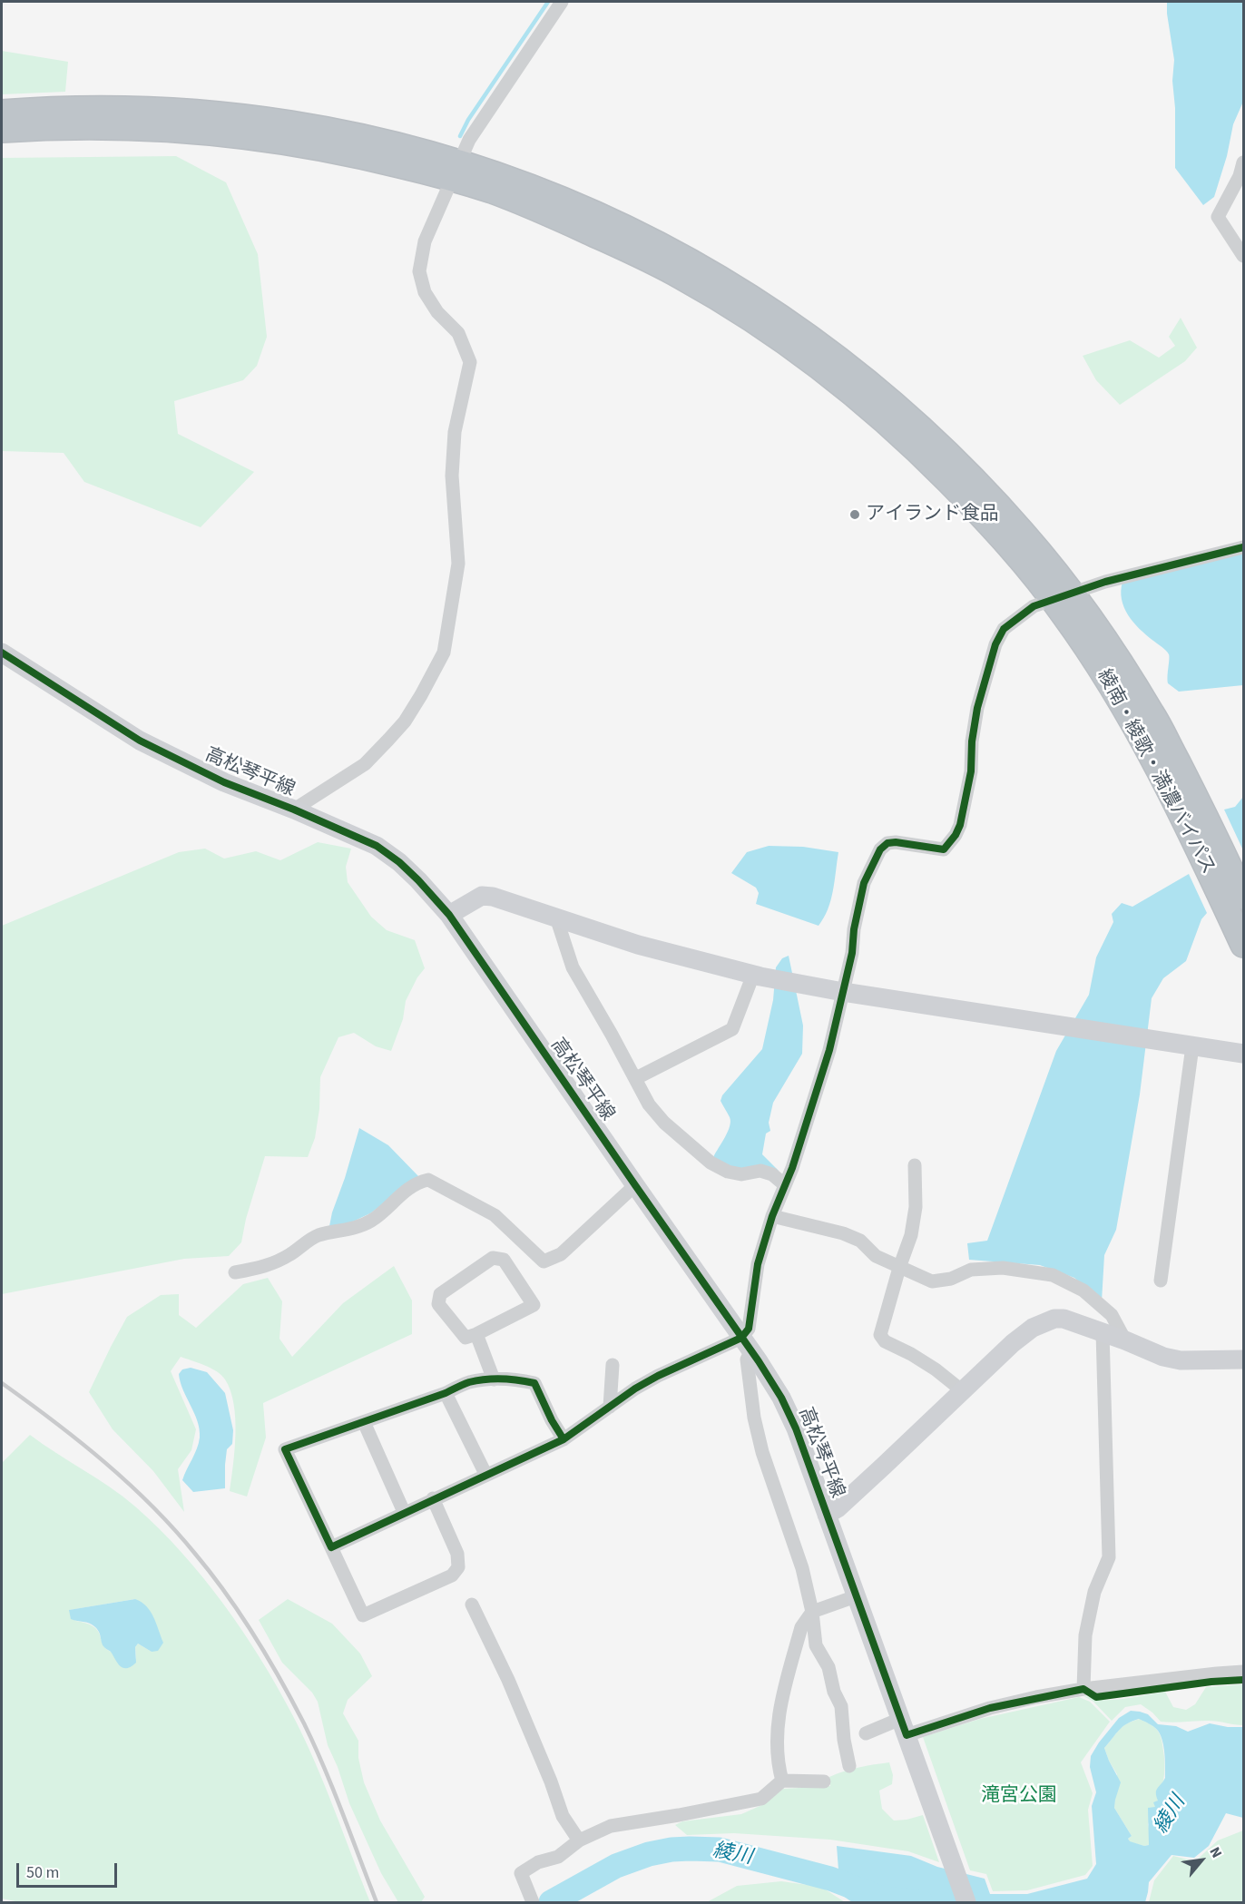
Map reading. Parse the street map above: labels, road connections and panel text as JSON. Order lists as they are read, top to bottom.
{
  "streets": {
    "highway": ["綾南・綾歌・満濃バイパス"],
    "main road": ["高松琴平線"]
  },
  "water": ["綾川"],
  "parks": ["滝宮公園"],
  "places": ["アイランド食品"],
  "scale_bar": "50 m",
  "north": "top right"
}
